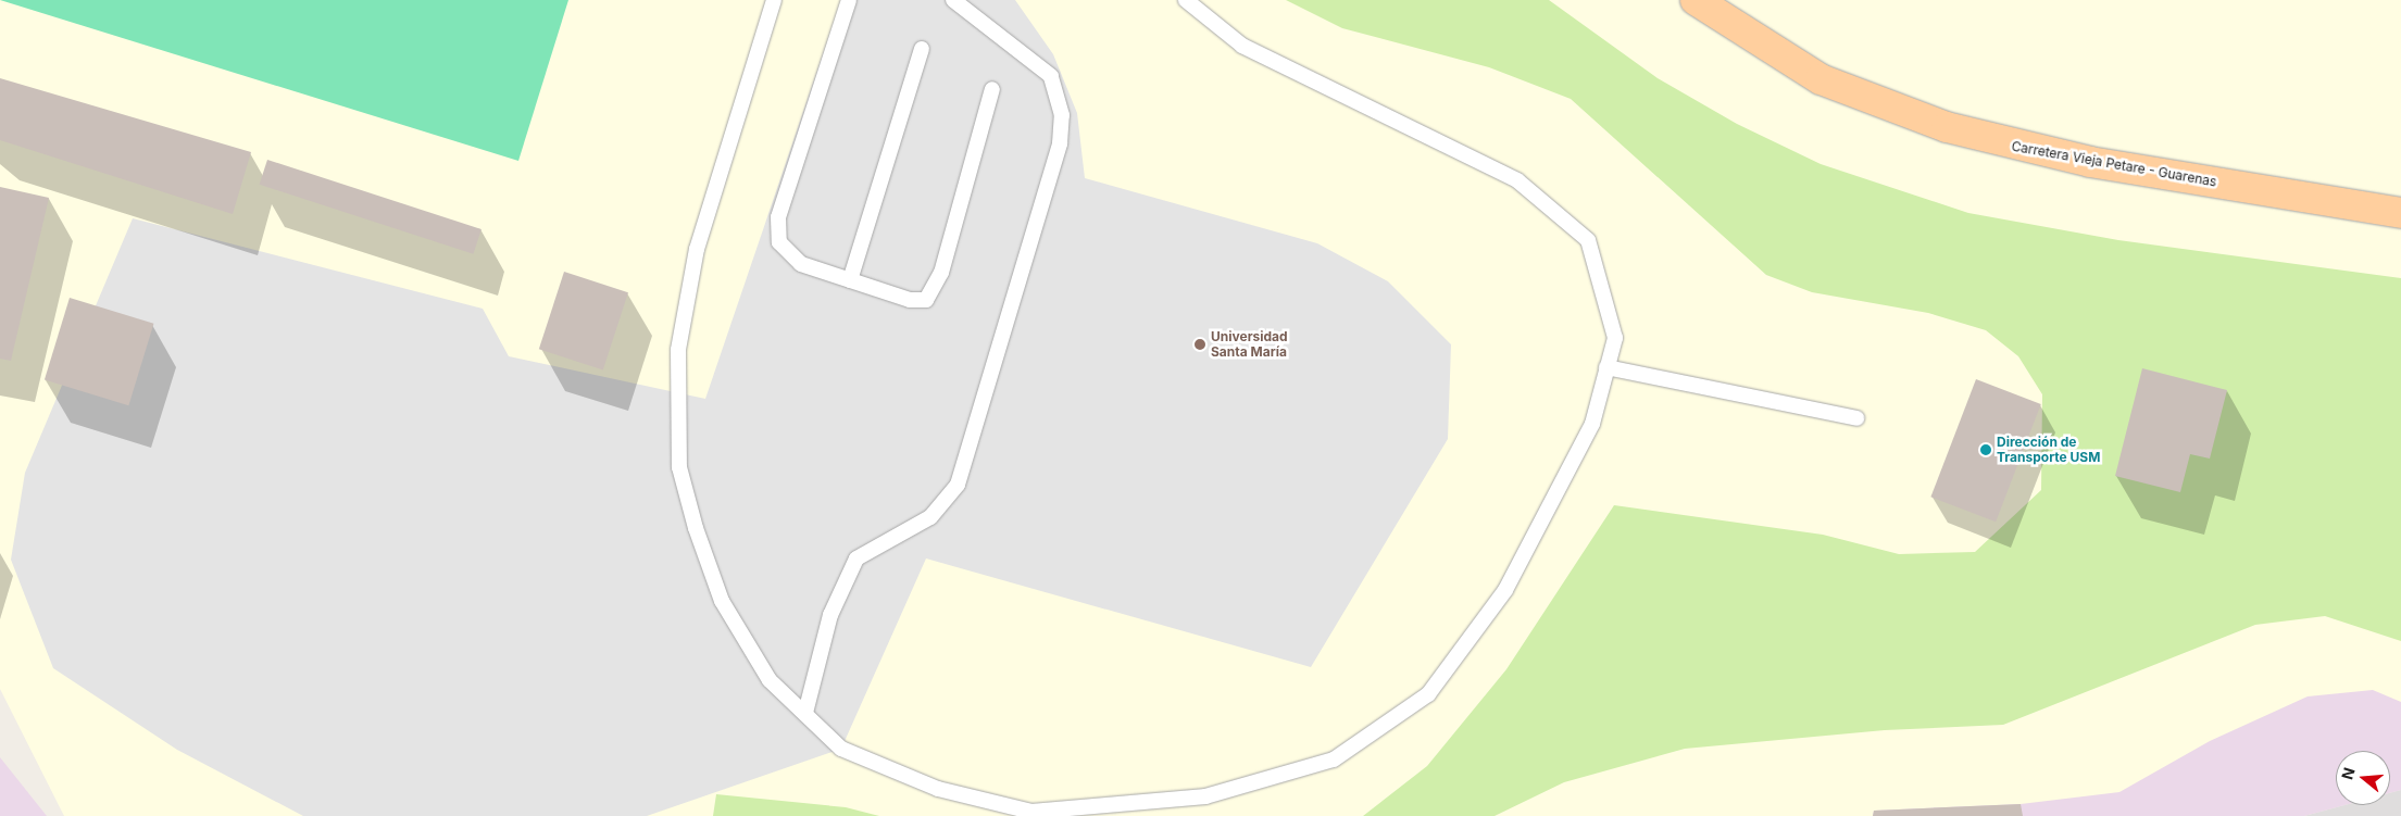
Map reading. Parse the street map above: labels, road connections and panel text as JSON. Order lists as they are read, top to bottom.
{
  "streets": {
    "main road": ["Carretera Vieja Petare - Guarenas"]
  },
  "places": ["Universidad Santa María", "Dirección de Transporte USM"],
  "north": "left"
}
